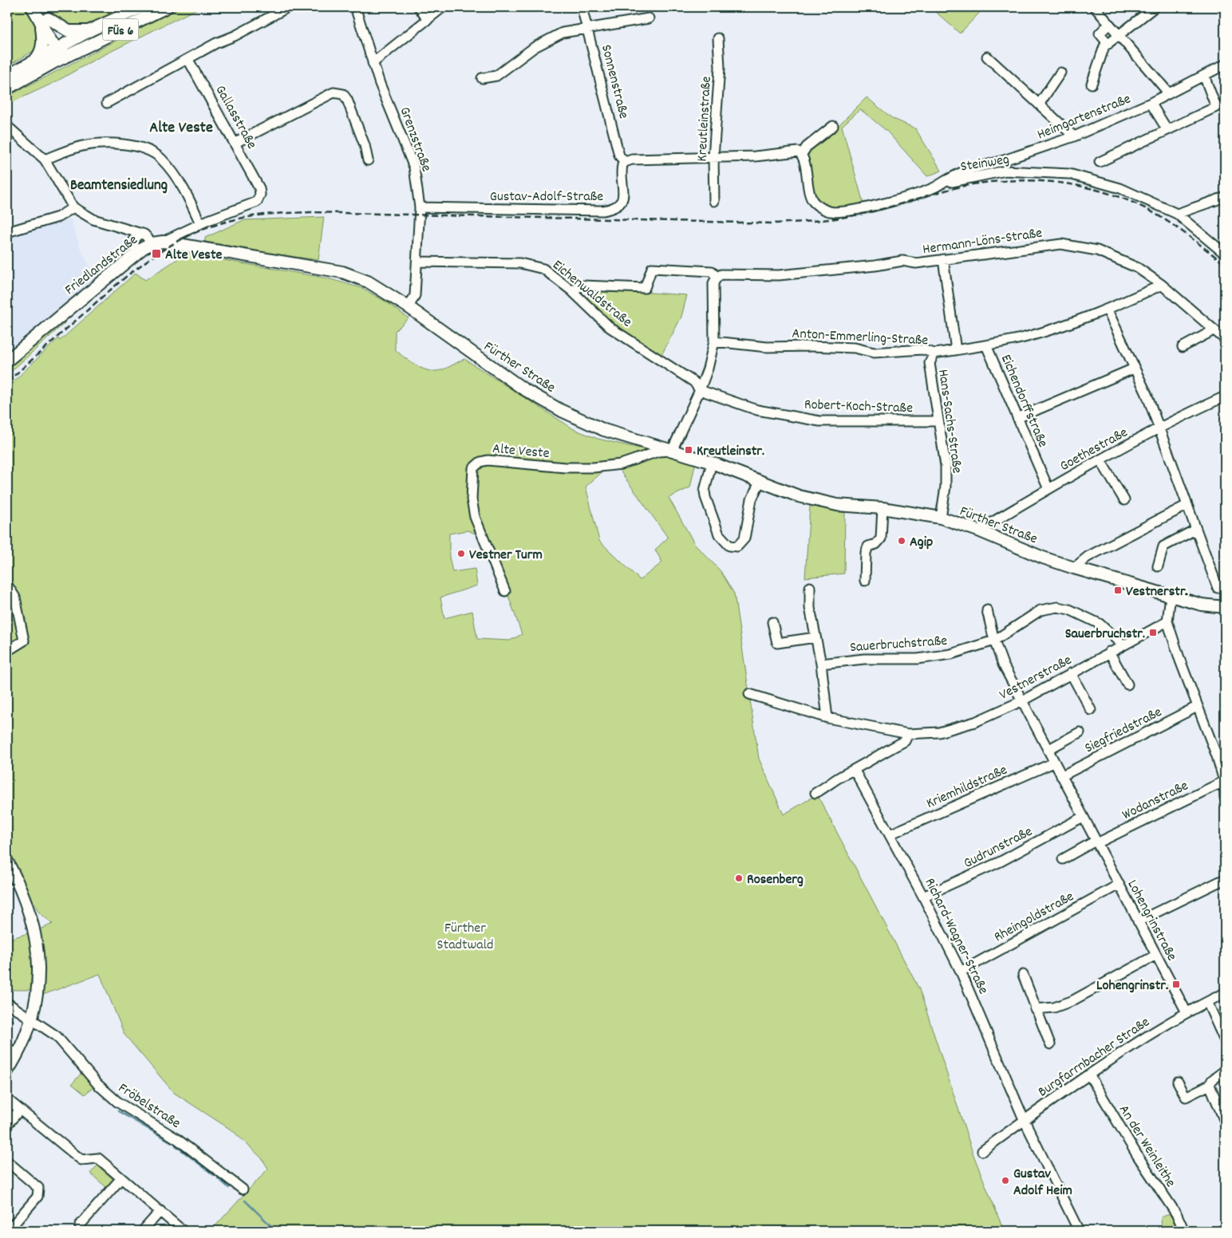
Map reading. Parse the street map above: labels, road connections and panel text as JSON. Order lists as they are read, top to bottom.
{
  "streets": {
    "main road": ["FÜs 6", "Friedlandstraße", "Fürther Straße"],
    "street": [
      "Sonnenstraße",
      "Heimgartenstraße",
      "Gallasstraße",
      "Kreutleinstraße",
      "Grenzstraße",
      "Steinweg",
      "Gustav-Adolf-Straße",
      "Hermann-Löns-Straße",
      "Eichenwaldstraße",
      "Anton-Emmerling-Straße",
      "Eichendorffstraße",
      "Robert-Koch-Straße",
      "Hans-Sachs-Straße",
      "Goethestraße",
      "Alte Veste",
      "Sauerbruchstraße",
      "Vestnerstraße",
      "Siegfriedstraße",
      "Kriemhildstraße",
      "Wodanstraße",
      "Gudrunstraße",
      "Rheingoldstraße",
      "Lohengrinstraße",
      "Richard-Wagner-Straße",
      "Burgfarrnbacher Straße",
      "Fröbelstraße",
      "An der Weinleithe"
    ]
  },
  "crossings": [
    ["Sonnenstraße", "Gustav-Adolf-Straße"],
    ["Heimgartenstraße", "Steinweg"],
    ["Gallasstraße", "Friedlandstraße"],
    ["Grenzstraße", "Gustav-Adolf-Straße"],
    ["Grenzstraße", "Eichenwaldstraße"],
    ["Grenzstraße", "Fürther Straße"],
    ["Hermann-Löns-Straße", "Eichenwaldstraße"],
    ["Hermann-Löns-Straße", "Anton-Emmerling-Straße"],
    ["Friedlandstraße", "Fürther Straße"],
    ["Eichenwaldstraße", "Robert-Koch-Straße"],
    ["Anton-Emmerling-Straße", "Eichendorffstraße"],
    ["Anton-Emmerling-Straße", "Hans-Sachs-Straße"],
    ["Fürther Straße", "Hans-Sachs-Straße"],
    ["Fürther Straße", "Goethestraße"],
    ["Fürther Straße", "Alte Veste"],
    ["Eichendorffstraße", "Goethestraße"],
    ["Robert-Koch-Straße", "Hans-Sachs-Straße"],
    ["Sauerbruchstraße", "Vestnerstraße"],
    ["Sauerbruchstraße", "Lohengrinstraße"],
    ["Vestnerstraße", "Lohengrinstraße"],
    ["Siegfriedstraße", "Lohengrinstraße"],
    ["Kriemhildstraße", "Lohengrinstraße"],
    ["Kriemhildstraße", "Richard-Wagner-Straße"],
    ["Wodanstraße", "Lohengrinstraße"],
    ["Gudrunstraße", "Lohengrinstraße"],
    ["Gudrunstraße", "Richard-Wagner-Straße"],
    ["Rheingoldstraße", "Lohengrinstraße"],
    ["Rheingoldstraße", "Richard-Wagner-Straße"],
    ["Lohengrinstraße", "Burgfarrnbacher Straße"],
    ["Richard-Wagner-Straße", "Burgfarrnbacher Straße"],
    ["Burgfarrnbacher Straße", "An der Weinleithe"]
  ],
  "districts": ["Alte Veste", "Beamtensiedlung"],
  "parks": ["Fürther Stadtwald"],
  "places": {
    "transit": [
      "Alte Veste",
      "Kreutleinstr.",
      "Vestnerstr.",
      "Sauerbruchstr.",
      "Lohengrinstr."
    ],
    "other": [
      "Agip",
      "Vestner Turm",
      "Rosenberg",
      "Gustav Adolf Heim"
    ]
  }
}
